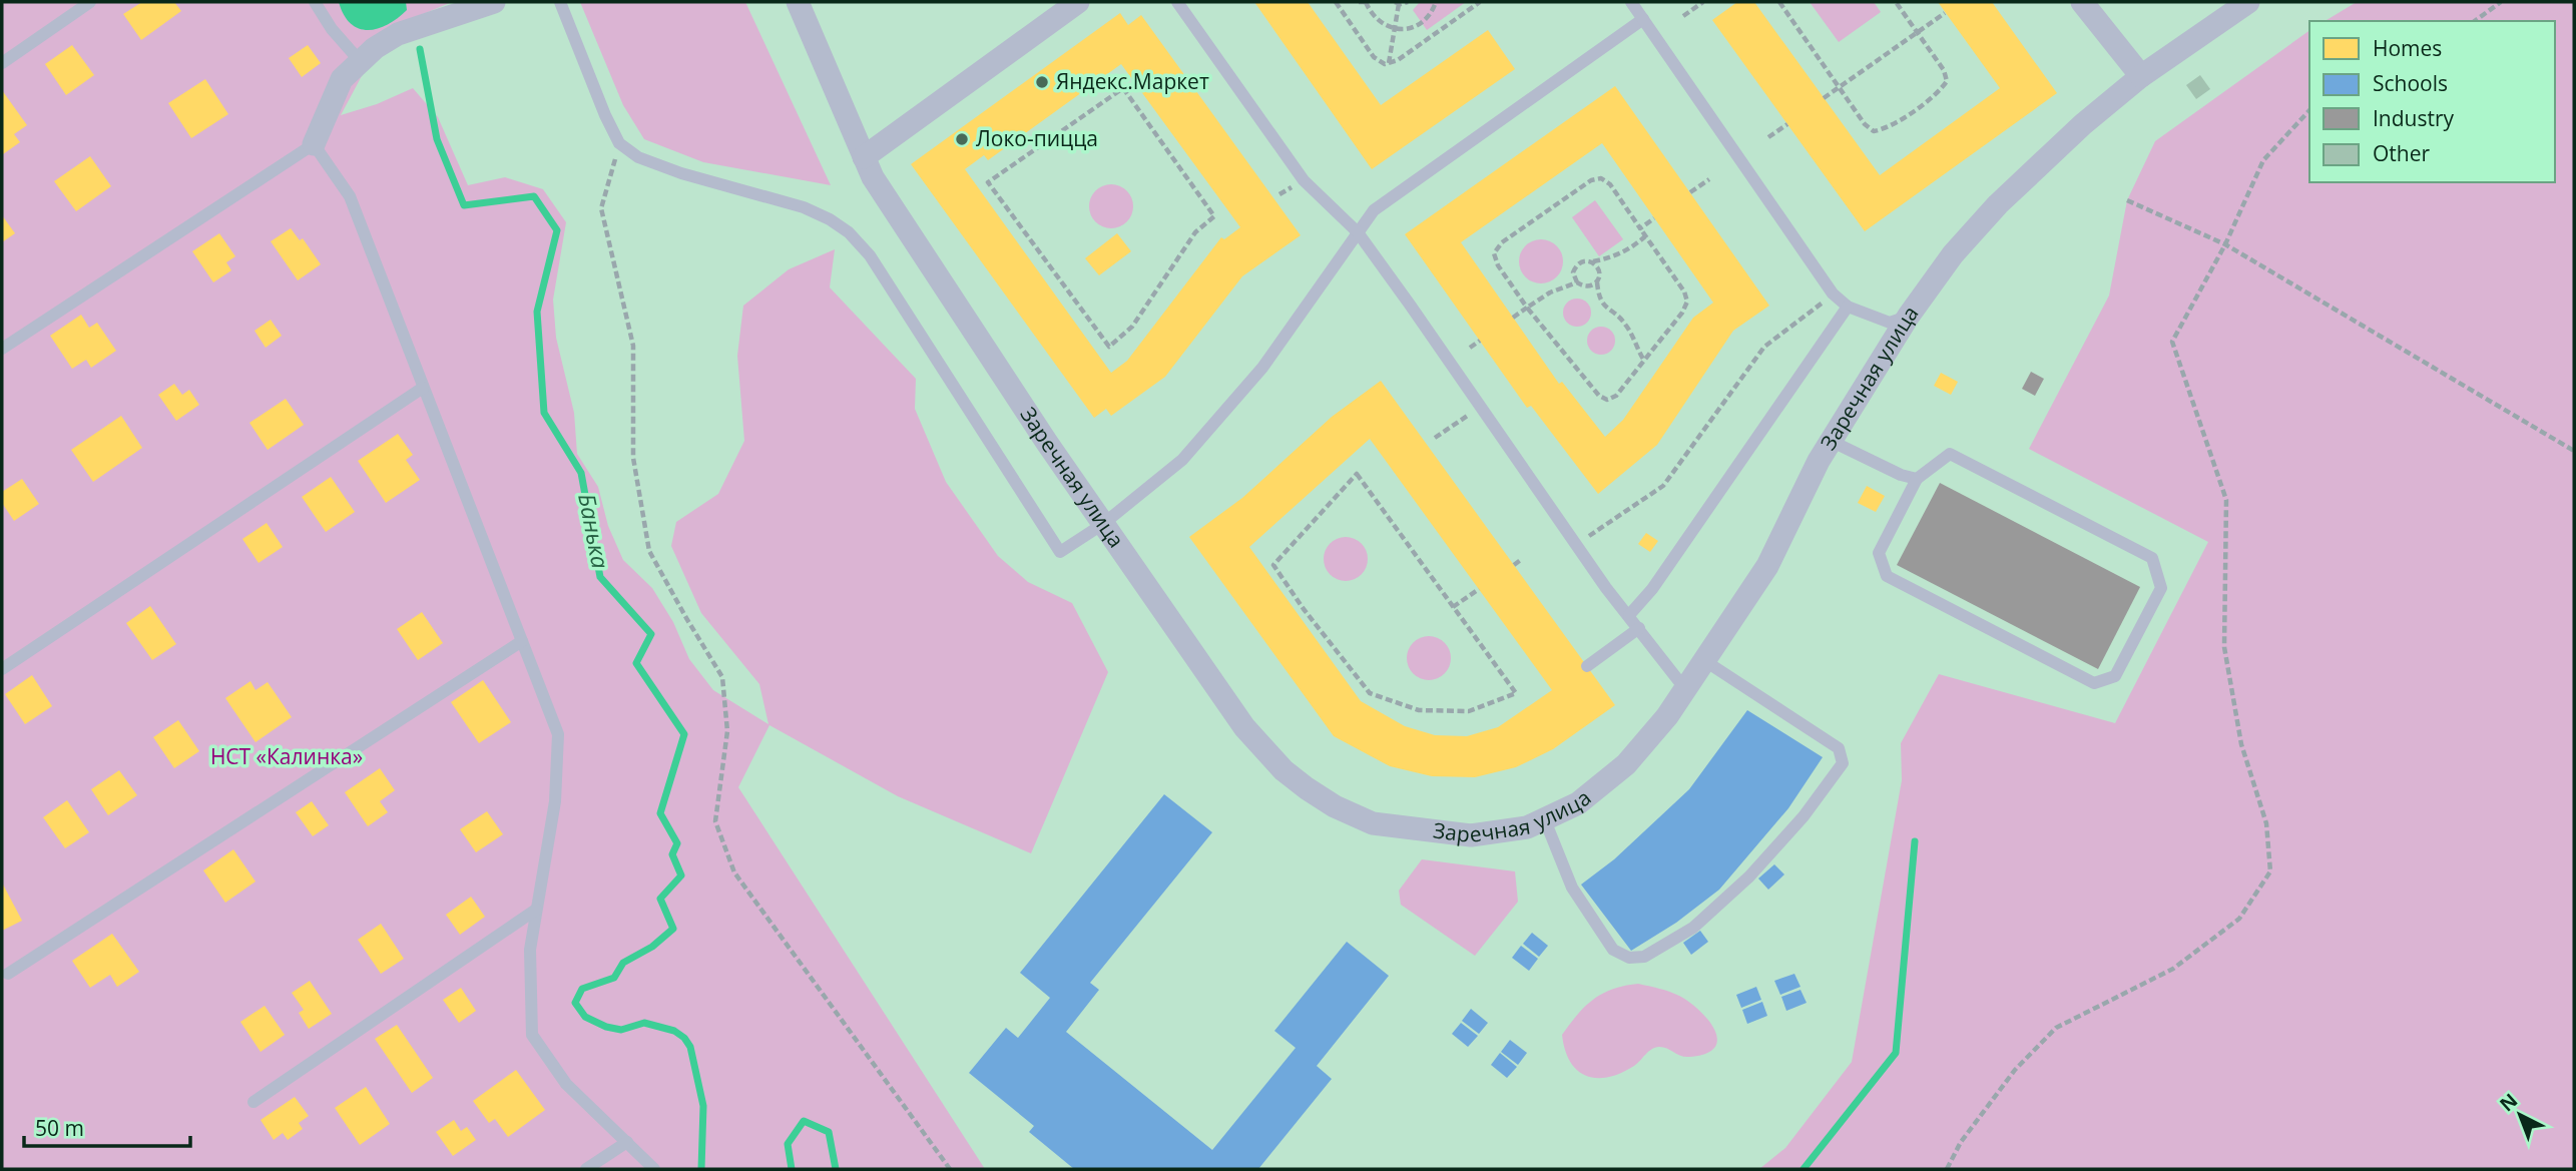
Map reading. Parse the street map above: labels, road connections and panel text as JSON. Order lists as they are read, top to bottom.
{
  "streets": {
    "street": ["Заречная улица"]
  },
  "water": ["Банька"],
  "parks": ["НСТ «Калинка»"],
  "places": ["Яндекс.Маркет", "Локо-пицца"],
  "legend": [
    "Homes",
    "Schools",
    "Industry",
    "Other"
  ],
  "scale_bar": "50 m",
  "north": "top left"
}
